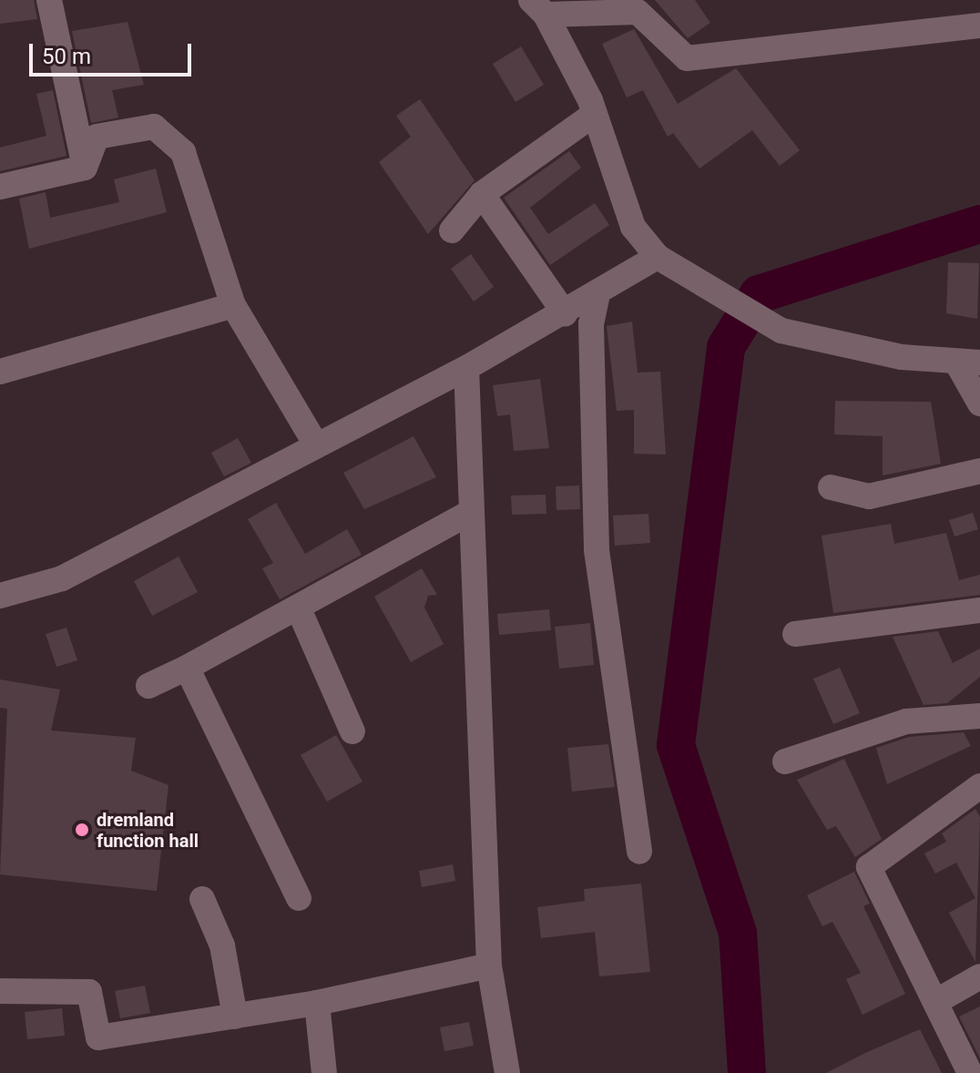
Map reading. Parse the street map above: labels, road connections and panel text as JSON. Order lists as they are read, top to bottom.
{
  "places": ["dremland function hall"],
  "scale_bar": "50 m"
}
